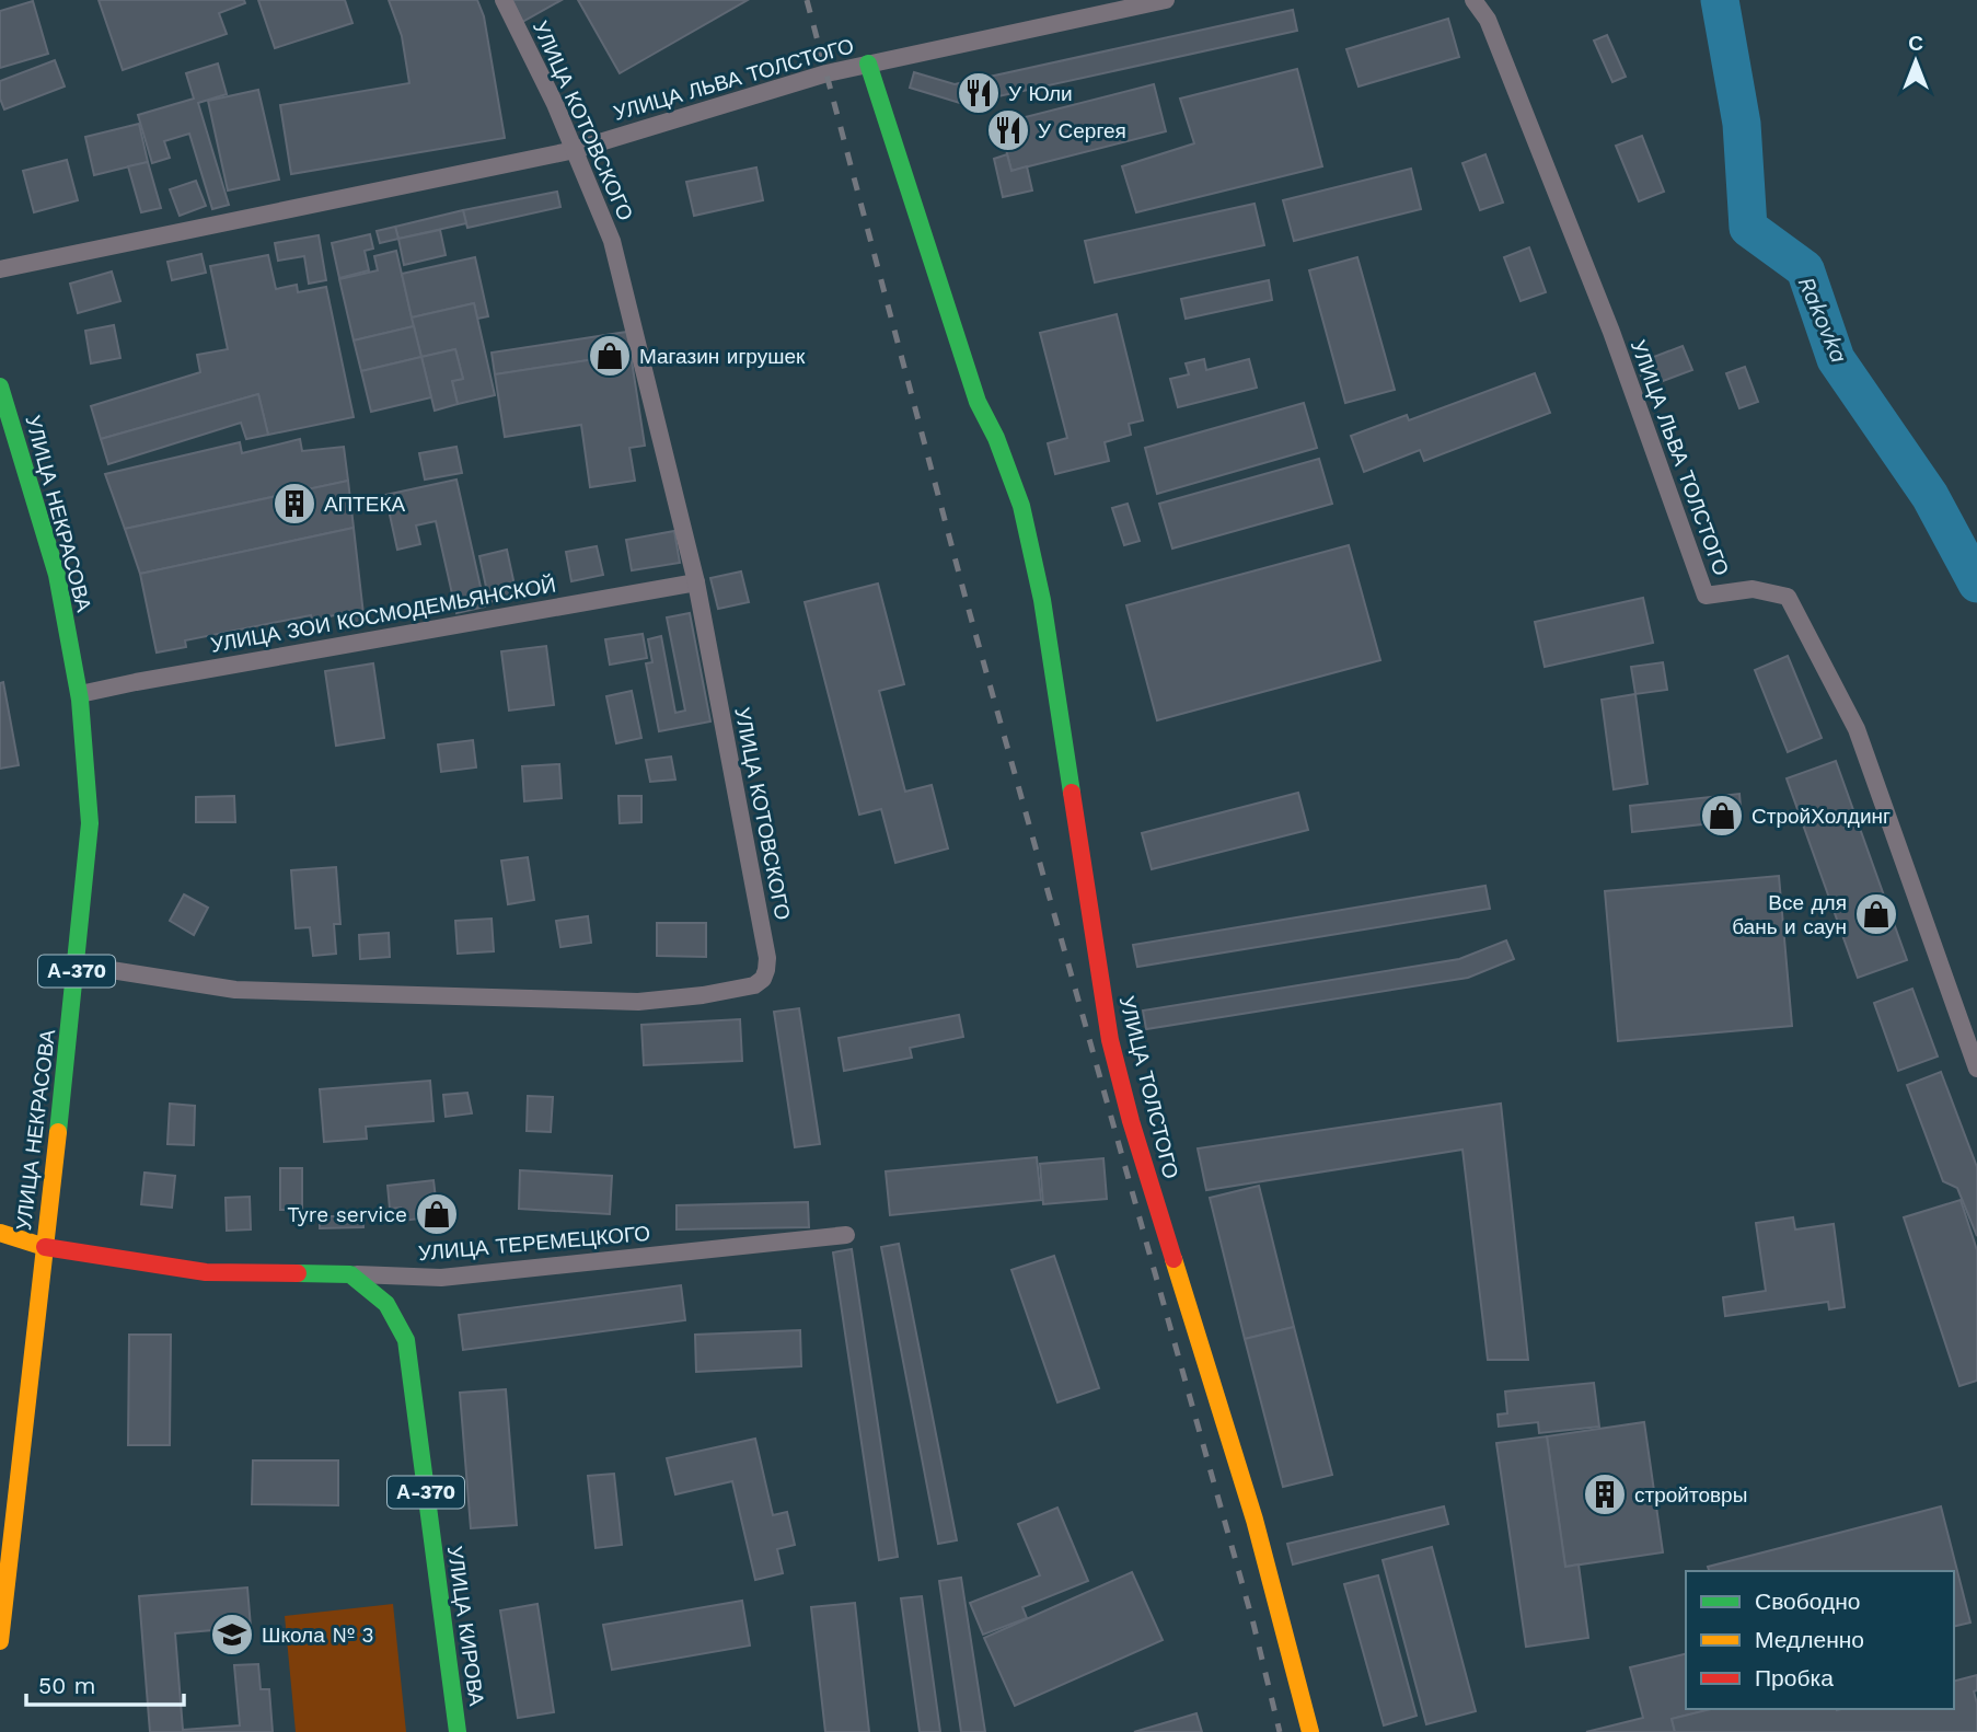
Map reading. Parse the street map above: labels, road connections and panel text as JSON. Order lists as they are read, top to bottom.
{
  "streets": {
    "main road": [
      "УЛИЦА НЕКРАСОВА",
      "А-370",
      "УЛИЦА ТОЛСТОГО",
      "УЛИЦА ТЕРЕМЕЦКОГО",
      "УЛИЦА КИРОВА"
    ],
    "street": ["УЛИЦА ЛЬВА ТОЛСТОГО", "УЛИЦА КОТОВСКОГО", "УЛИЦА ЗОИ КОСМОДЕМЬЯНСКОЙ"]
  },
  "crossings": [
    ["УЛИЦА ЛЬВА ТОЛСТОГО", "УЛИЦА КОТОВСКОГО"],
    ["УЛИЦА ЛЬВА ТОЛСТОГО", "УЛИЦА ТОЛСТОГО"],
    ["УЛИЦА КОТОВСКОГО", "УЛИЦА НЕКРАСОВА"],
    ["УЛИЦА КОТОВСКОГО", "УЛИЦА ЗОИ КОСМОДЕМЬЯНСКОЙ"],
    ["УЛИЦА НЕКРАСОВА", "УЛИЦА ЗОИ КОСМОДЕМЬЯНСКОЙ"],
    ["УЛИЦА НЕКРАСОВА", "А-370"],
    ["УЛИЦА НЕКРАСОВА", "УЛИЦА ТЕРЕМЕЦКОГО"],
    ["А-370", "УЛИЦА ТЕРЕМЕЦКОГО"],
    ["УЛИЦА ТЕРЕМЕЦКОГО", "УЛИЦА КИРОВА"]
  ],
  "water": ["Rakovka"],
  "places": {
    "restaurant": ["У Юли", "У Сергея"],
    "shop": [
      "Магазин игрушек",
      "СтройХолдинг",
      "Все для бань и саун",
      "Tyre service"
    ],
    "building": ["АПТЕКА", "стройтовры"],
    "school or university": ["Школа № 3"]
  },
  "legend": ["Свободно", "Медленно", "Пробка"],
  "scale_bar": "50 m",
  "north": "top"
}
